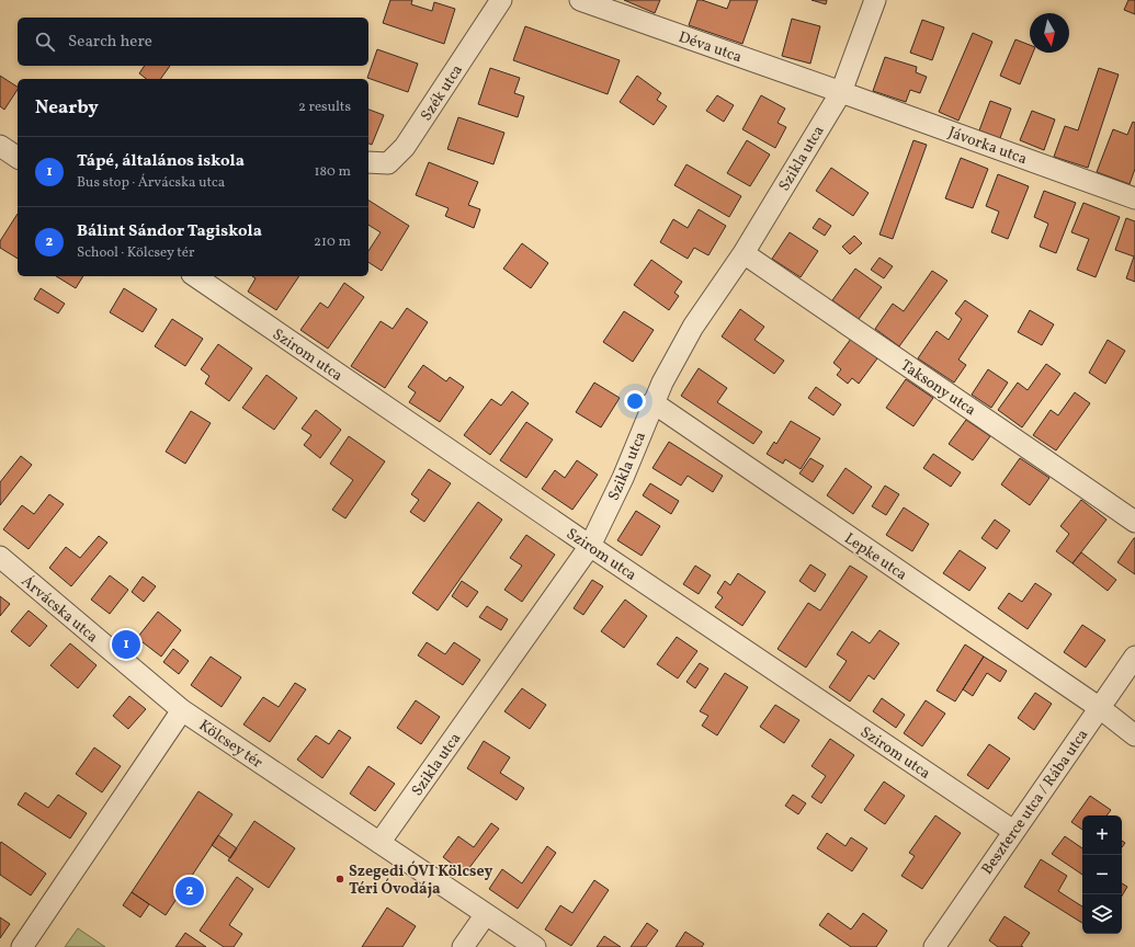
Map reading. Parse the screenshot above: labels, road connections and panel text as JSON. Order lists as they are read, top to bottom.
{
  "streets": {
    "street": [
      "Déva utca",
      "Szék utca",
      "Jávorka utca",
      "Szikla utca",
      "Szirom utca",
      "Taksony utca",
      "Lepke utca",
      "Árvácska utca",
      "Kölcsey tér",
      "Beszterce utca / Rába utca"
    ]
  },
  "crossings": [
    ["Déva utca", "Jávorka utca"],
    ["Déva utca", "Szikla utca"],
    ["Jávorka utca", "Szikla utca"],
    ["Szikla utca", "Szirom utca"],
    ["Szikla utca", "Taksony utca"],
    ["Szikla utca", "Lepke utca"],
    ["Szikla utca", "Kölcsey tér"],
    ["Szirom utca", "Beszterce utca / Rába utca"],
    ["Lepke utca", "Beszterce utca / Rába utca"],
    ["Árvácska utca", "Kölcsey tér"]
  ],
  "places": ["Szegedi ÓVI Kölcsey Téri Óvodája"],
  "north": "bottom",
  "page": {
    "search": "Search here",
    "heading": ["Nearby", "2 results"],
    "list": [
      {
        "mark": "1",
        "name": "Tápé, általános iskola",
        "note": "Bus stop · Árvácska utca",
        "value": "180 m"
      },
      {
        "mark": "2",
        "name": "Bálint Sándor Tagiskola",
        "note": "School · Kölcsey tér",
        "value": "210 m"
      }
    ],
    "pins": ["1", "2"],
    "map_buttons": ["+", "−"]
  }
}
